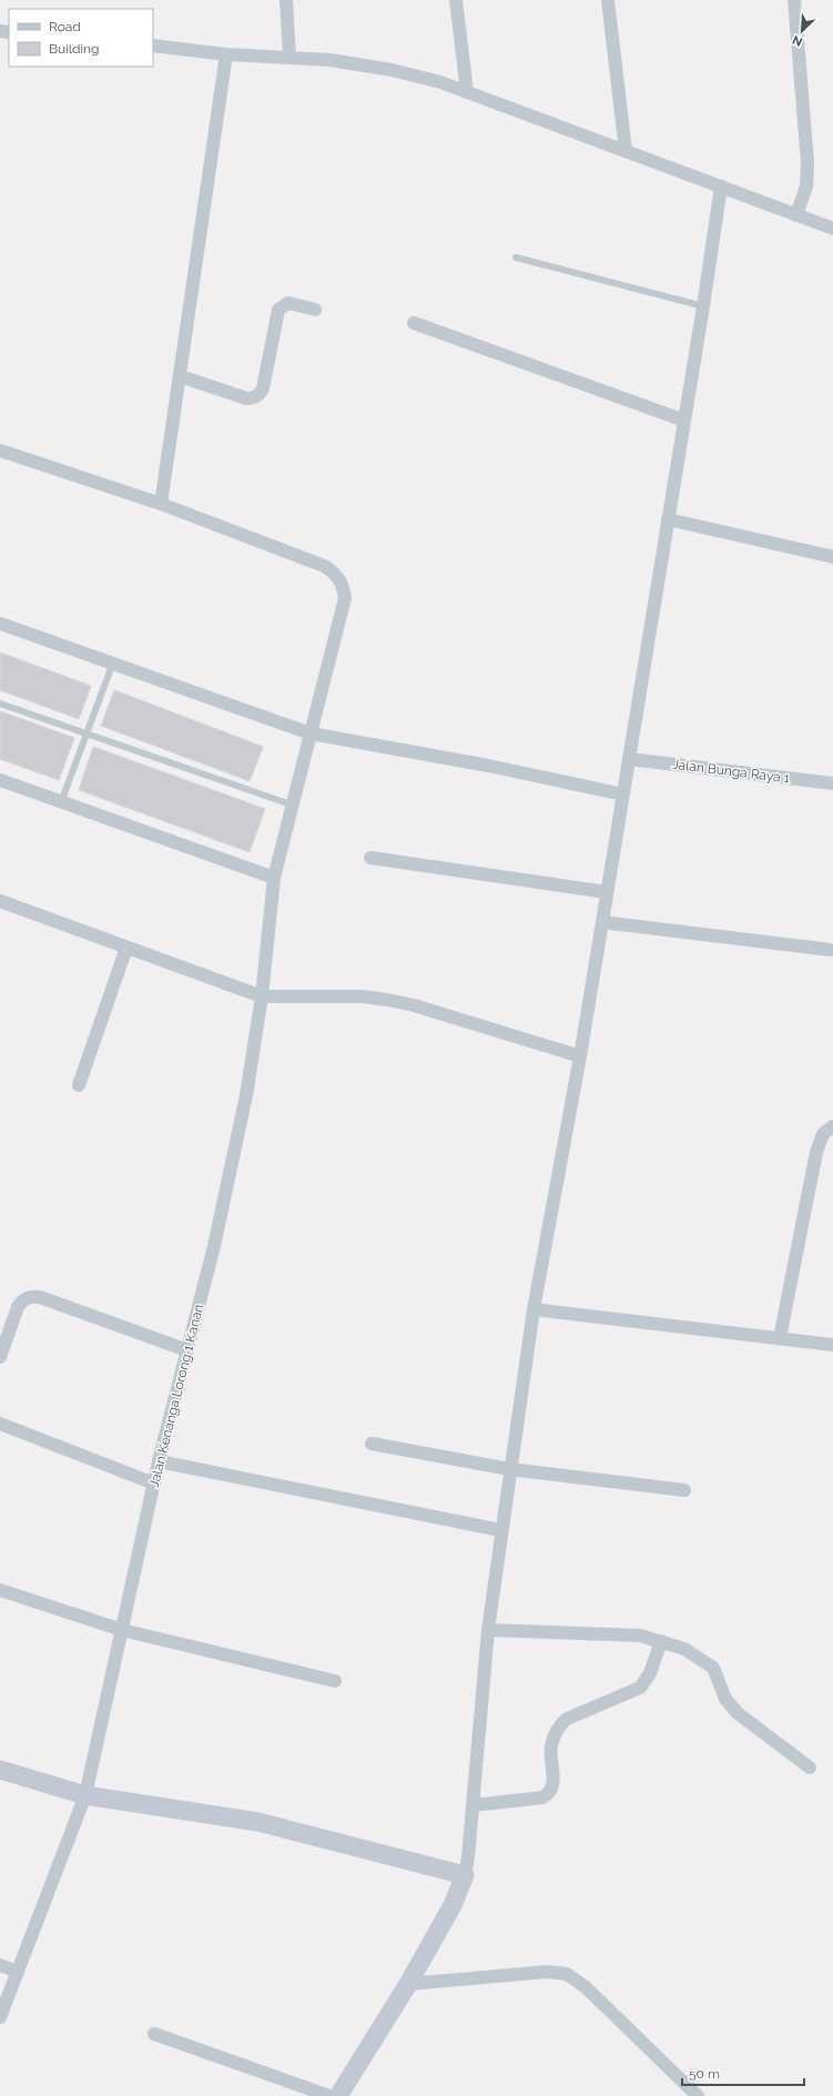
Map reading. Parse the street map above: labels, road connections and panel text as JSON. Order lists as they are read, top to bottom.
{
  "streets": {
    "street": ["Jalan Bunga Raya 1", "Jalan Kenanga Lorong 1 Kanan"]
  },
  "legend": ["Road", "Building"],
  "scale_bar": "50 m",
  "north": "bottom left"
}
